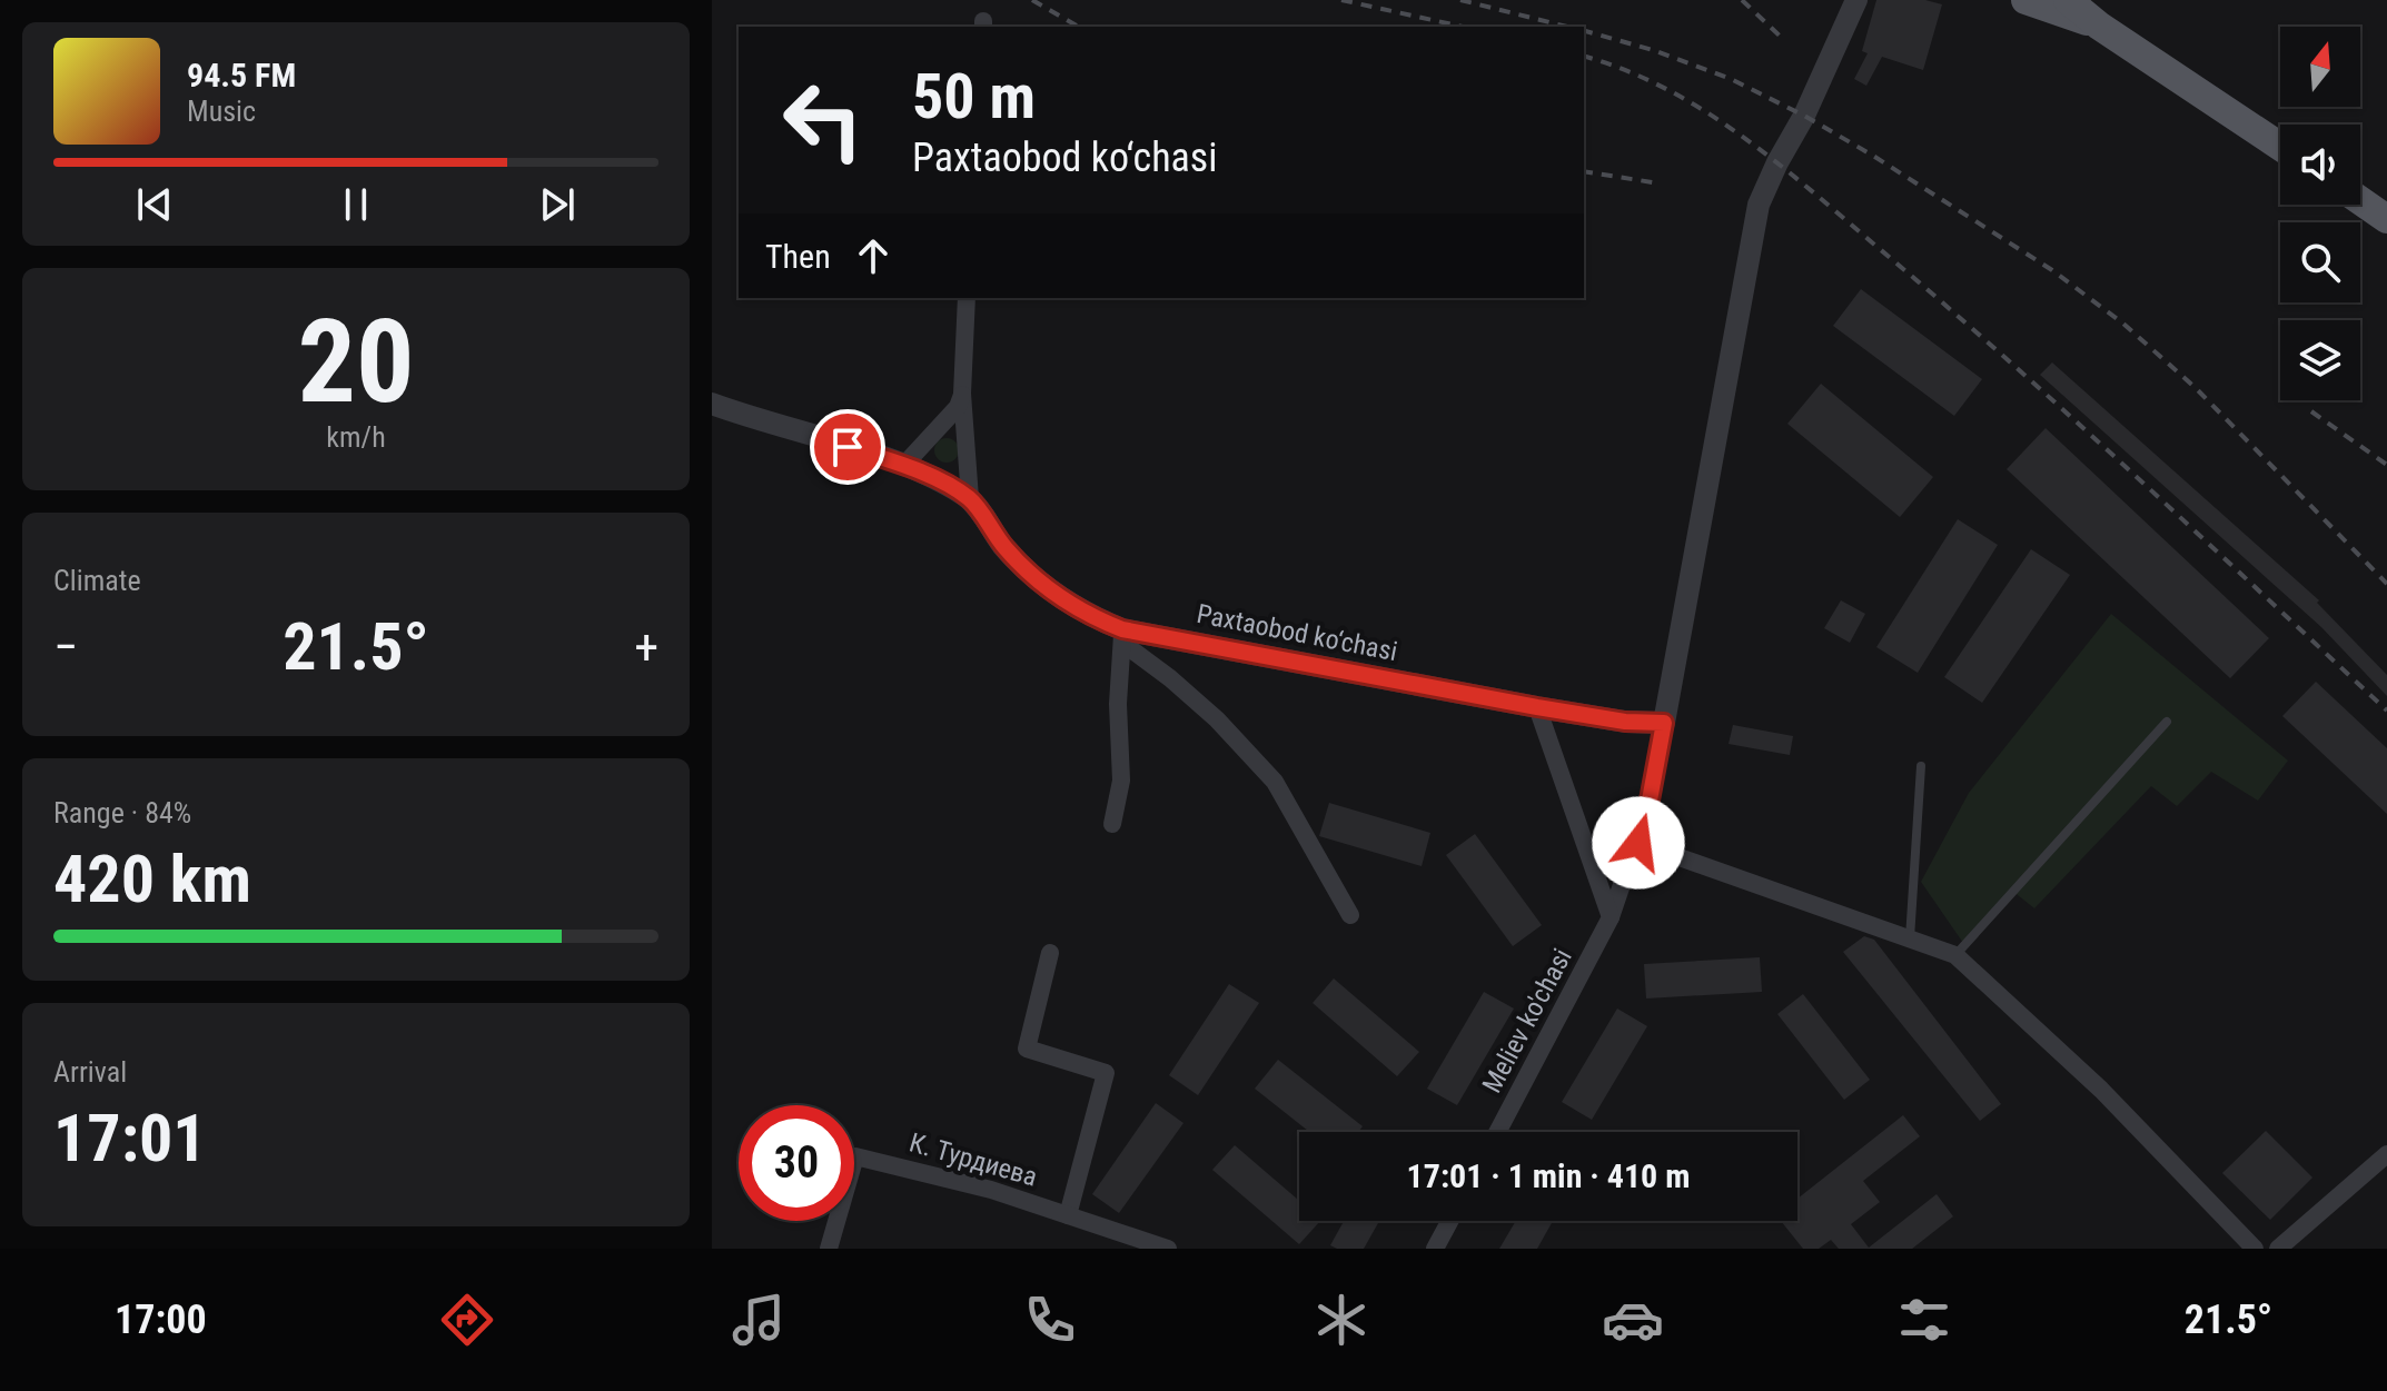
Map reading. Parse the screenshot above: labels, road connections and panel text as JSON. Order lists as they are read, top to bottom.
{
  "streets": {
    "street": ["Paxtaobod ko‘chasi", "Meliev ko'chasi", "К. Турдиева"]
  },
  "crossings": [
    ["Paxtaobod ko‘chasi", "Meliev ko'chasi"]
  ],
  "north": "top",
  "page": {
    "turn": ["50 m", "Paxtaobod ko‘chasi"],
    "song": ["94.5 FM", "Music"],
    "then": "Then",
    "tile": [
      ["20", "km/h"],
      "Climate",
      ["Range · 84%", "420 km"],
      ["Arrival", "17:01"]
    ],
    "heat": ["−", "21.5°", "+"],
    "limit": "30",
    "trip": "17:01 · 1 min · 410 m",
    "tabs": ["17:00", "21.5°"]
  }
}
